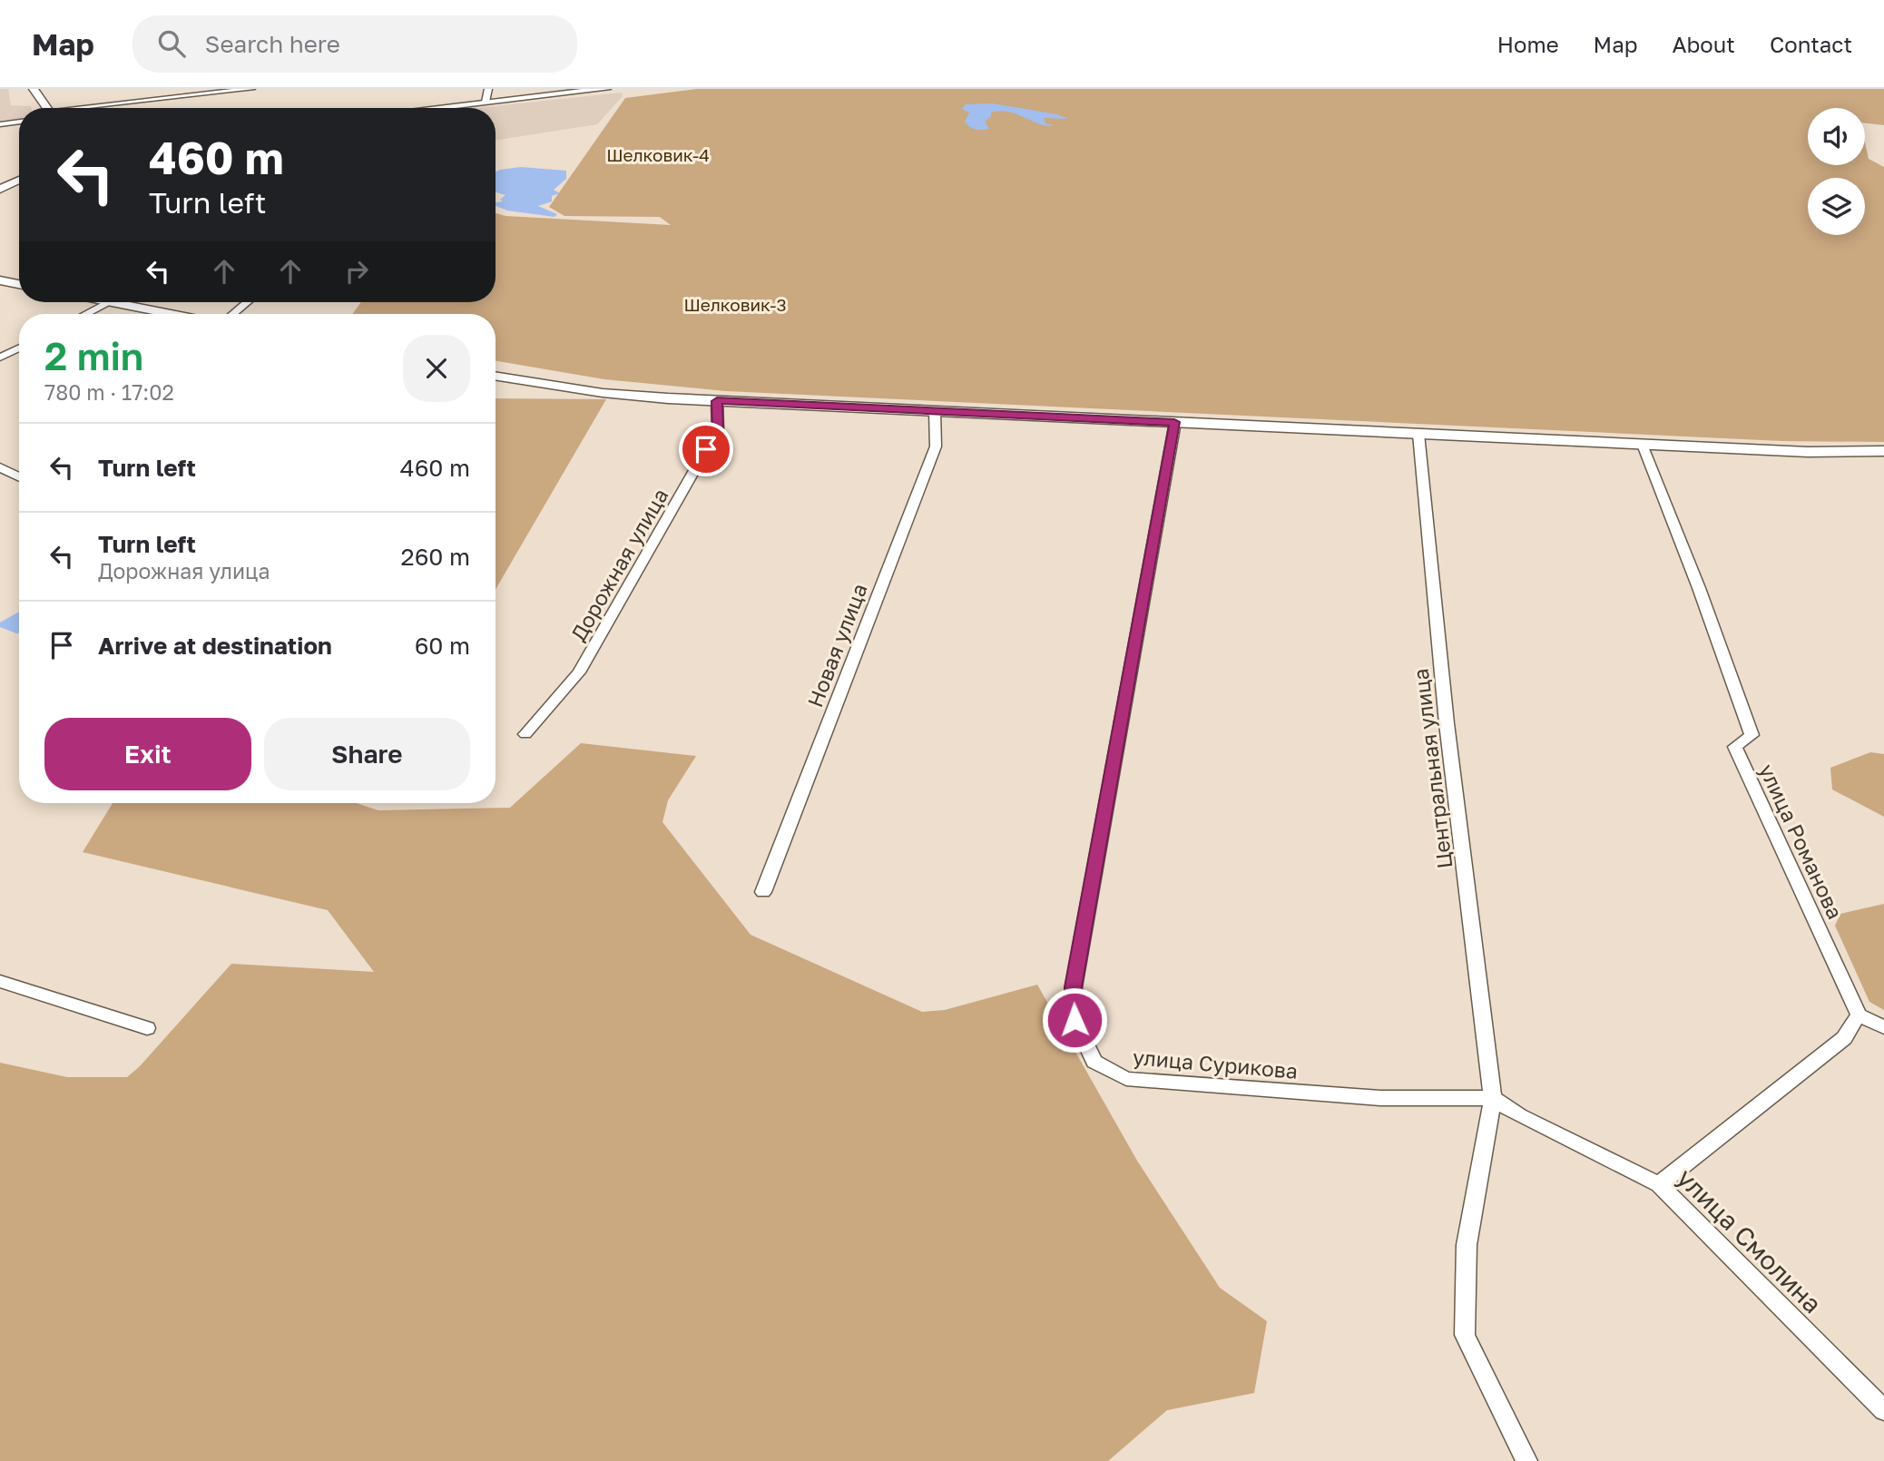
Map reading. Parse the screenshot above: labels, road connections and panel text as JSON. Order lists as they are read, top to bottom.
{
  "streets": {
    "street": [
      "Дорожная улица",
      "Новая улица",
      "Центральная улица",
      "улица Романова",
      "улица Сурикова",
      "улица Смолина"
    ]
  },
  "crossings": [
    ["Центральная улица", "улица Сурикова"],
    ["Центральная улица", "улица Смолина"],
    ["улица Сурикова", "улица Смолина"]
  ],
  "parks": ["Шелковик-4", "Шелковик-3"],
  "page": {
    "header": "Map",
    "search": "Search here",
    "nav": [
      "Home",
      "Map",
      "About",
      "Contact"
    ],
    "turn": ["460 m", "Turn left"],
    "heading": ["2 min", "780 m · 17:02"],
    "list": [
      {
        "name": "Turn left",
        "value": "460 m"
      },
      {
        "name": "Turn left",
        "note": "Дорожная улица",
        "value": "260 m"
      },
      {
        "name": "Arrive at destination",
        "value": "60 m"
      }
    ],
    "buttons": ["Exit", "Share"]
  }
}
